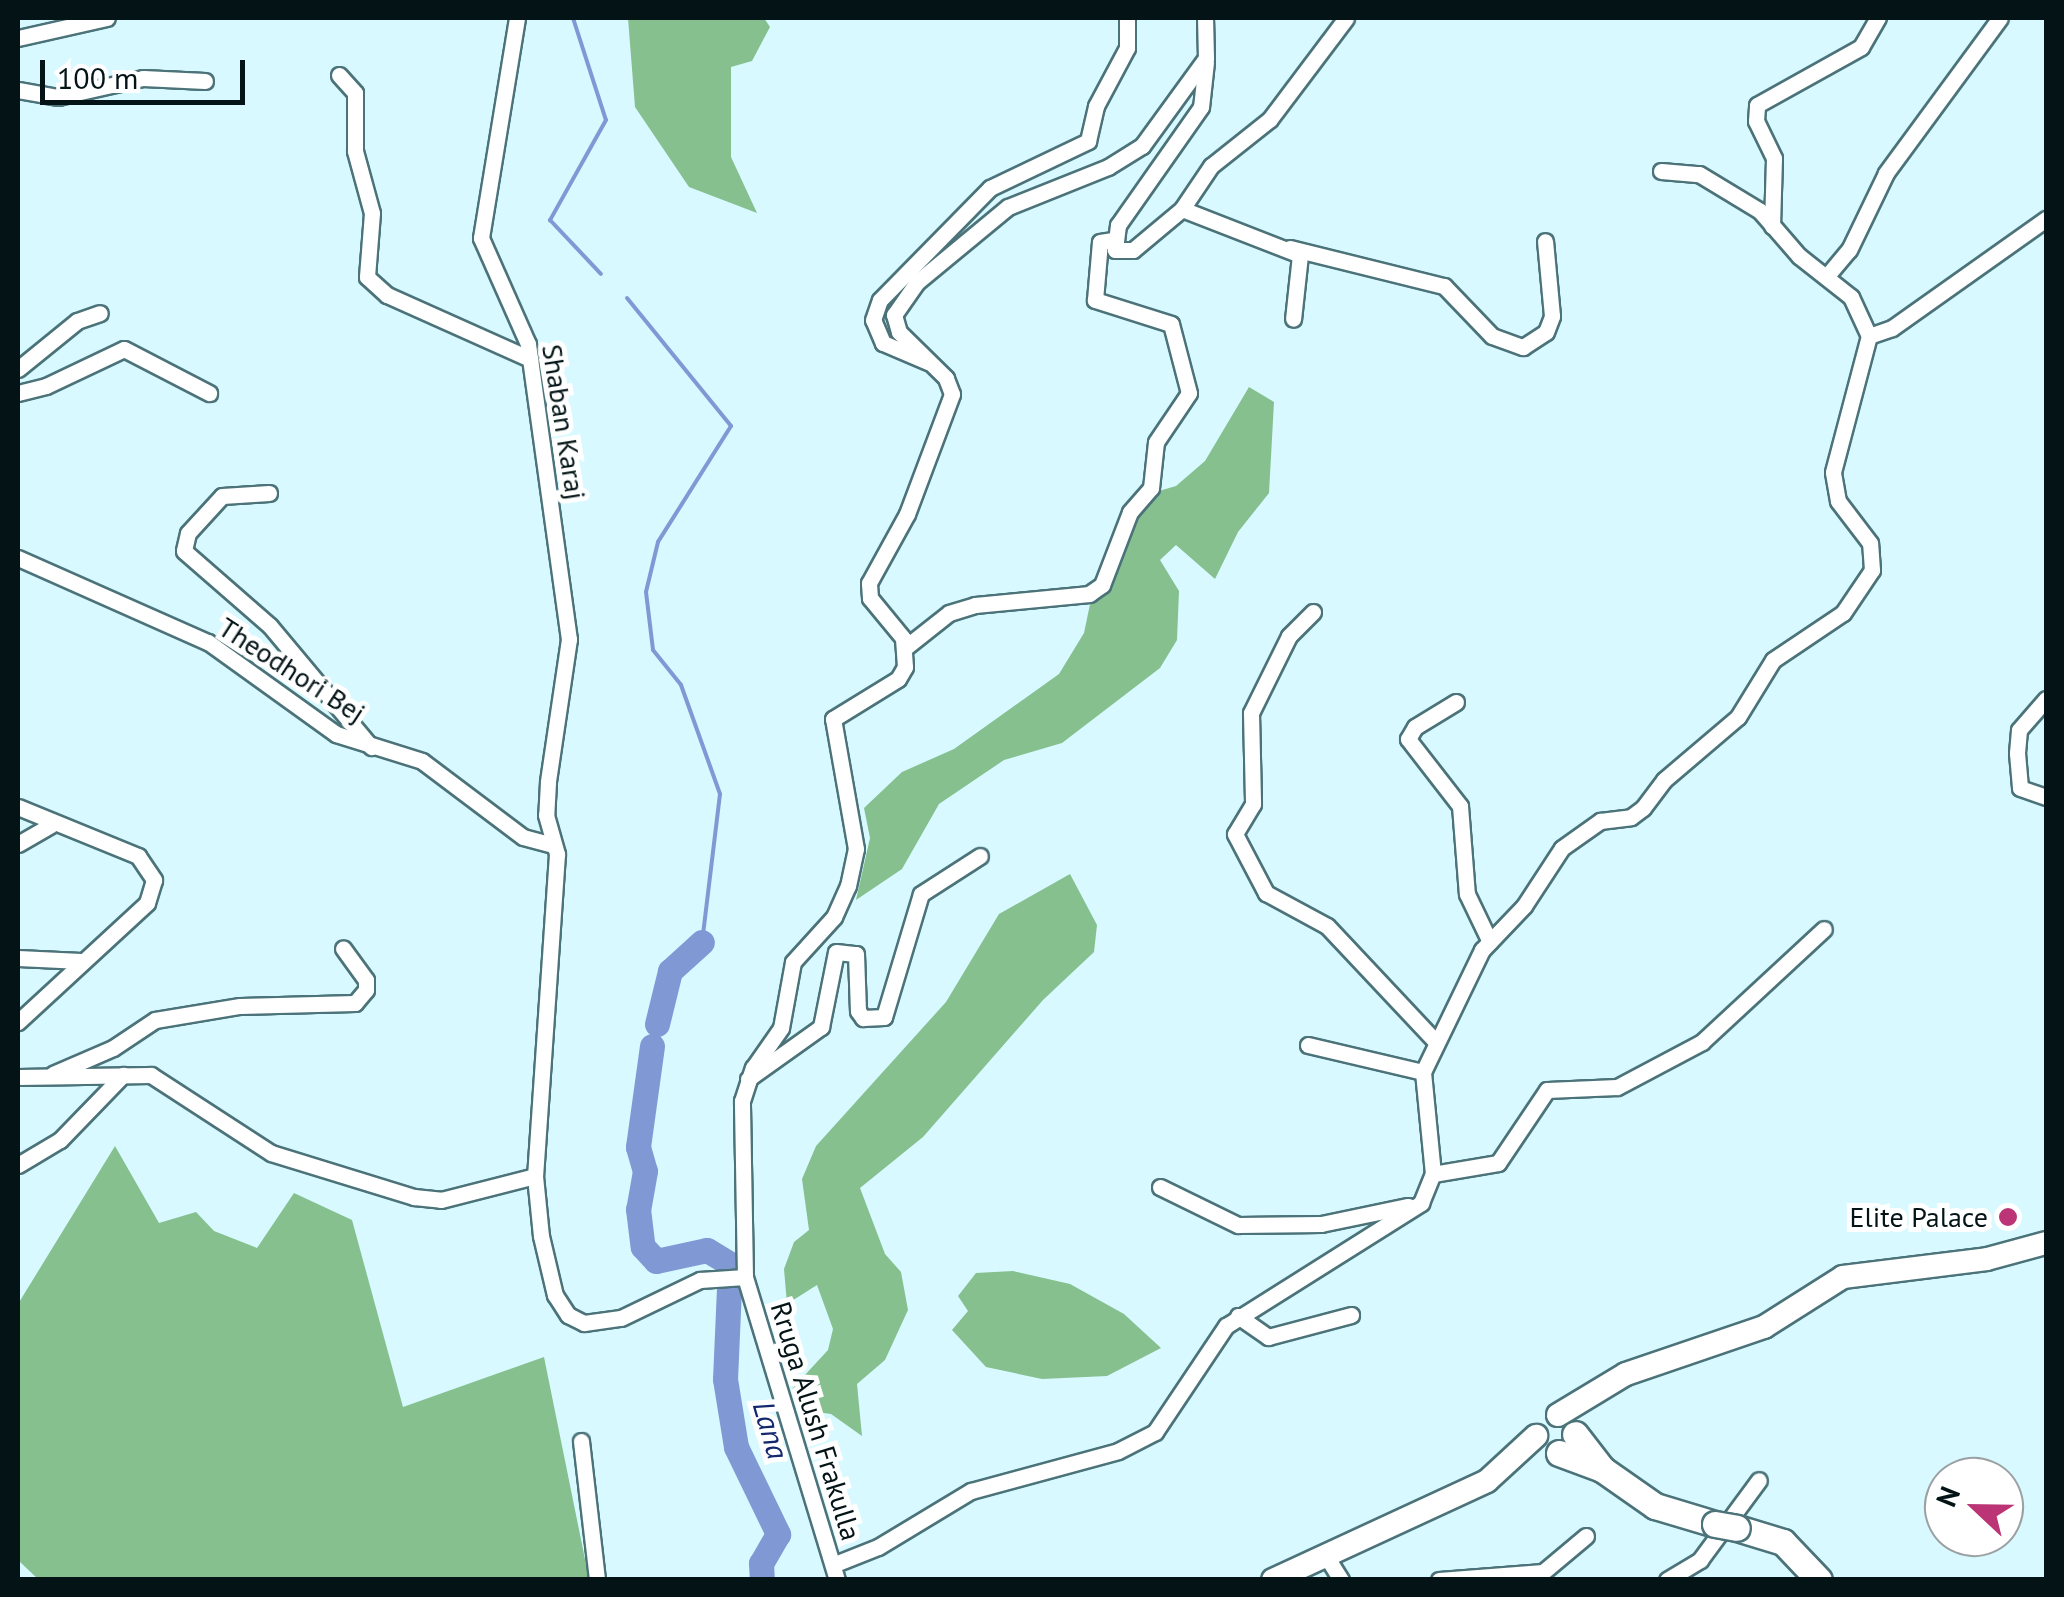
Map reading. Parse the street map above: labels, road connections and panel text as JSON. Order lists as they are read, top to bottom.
{
  "streets": {
    "street": ["Shaban Karaj", "Theodhori Bej", "Rruga Alush Frakulla"]
  },
  "crossings": [
    ["Shaban Karaj", "Theodhori Bej"]
  ],
  "water": ["Lana"],
  "places": ["Elite Palace"],
  "scale_bar": "100 m",
  "north": "left"
}
